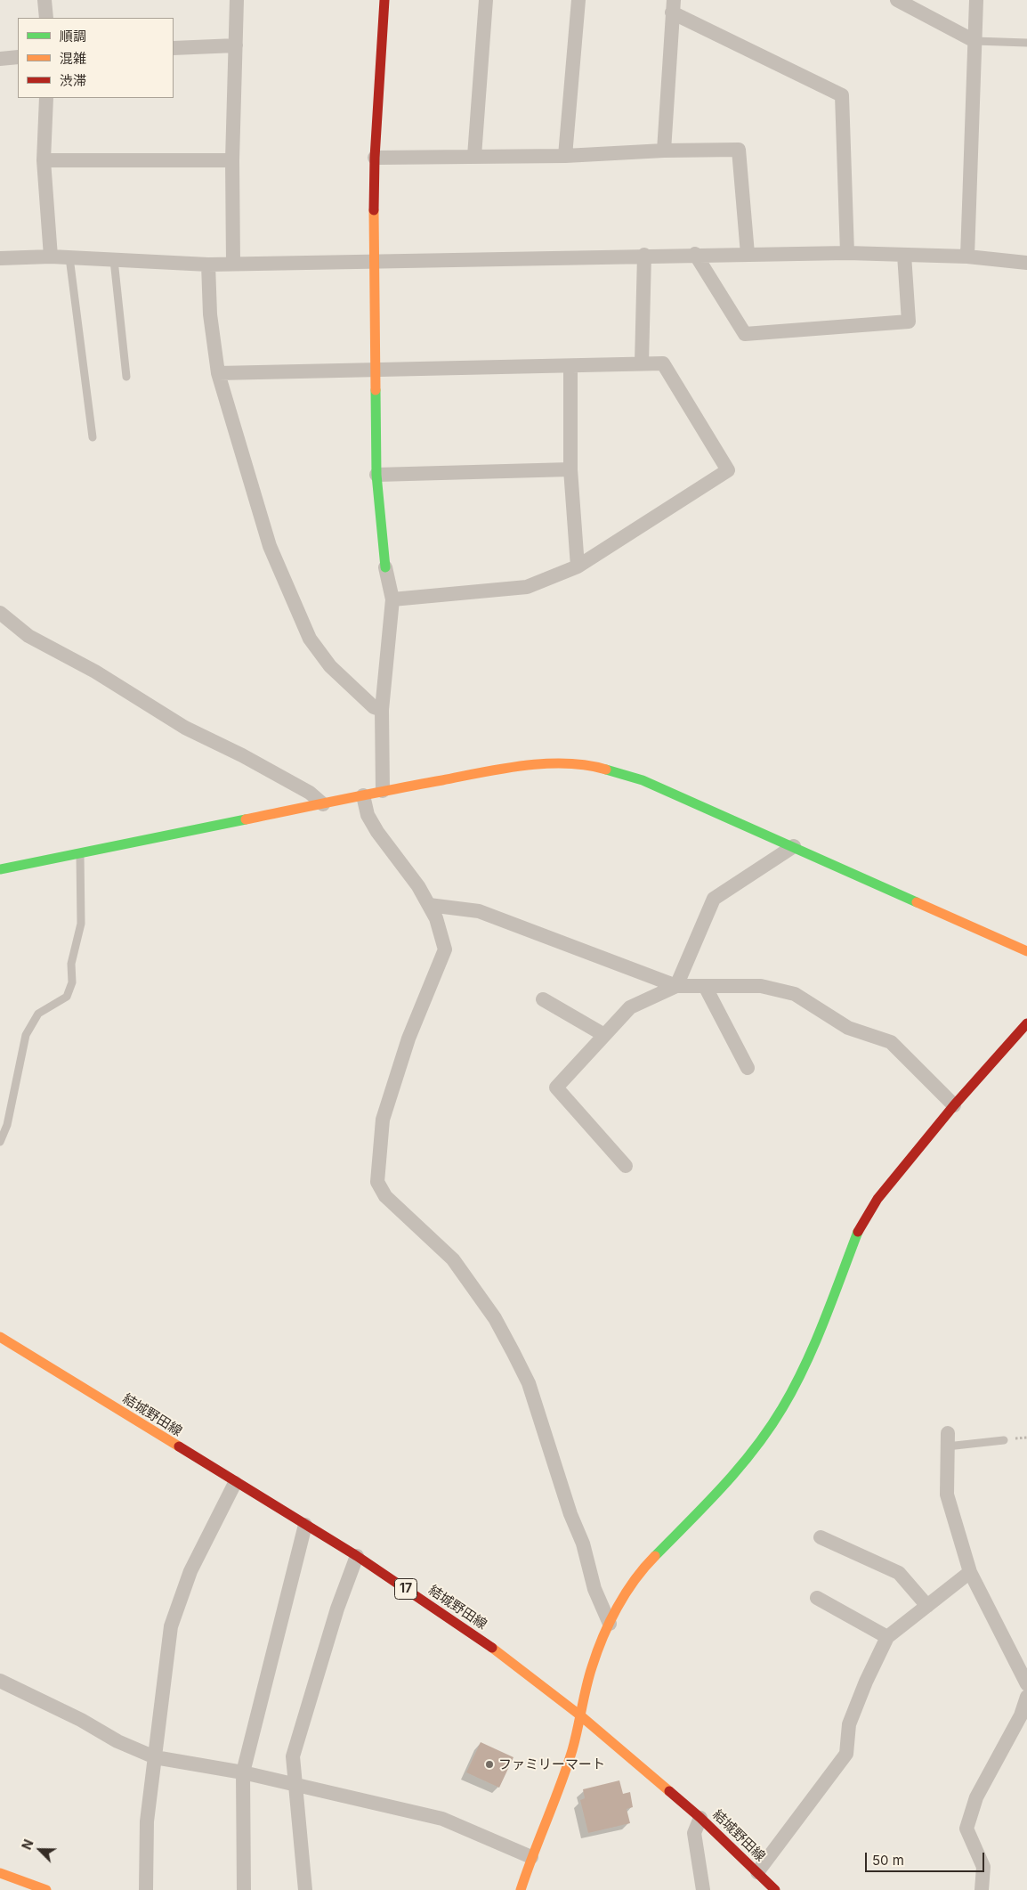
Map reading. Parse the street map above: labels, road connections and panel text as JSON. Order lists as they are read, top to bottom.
{
  "streets": {
    "street": ["結城野田線", "17"]
  },
  "places": ["ファミリーマート"],
  "legend": ["順調", "混雑", "渋滞"],
  "scale_bar": "50 m",
  "north": "top left"
}
